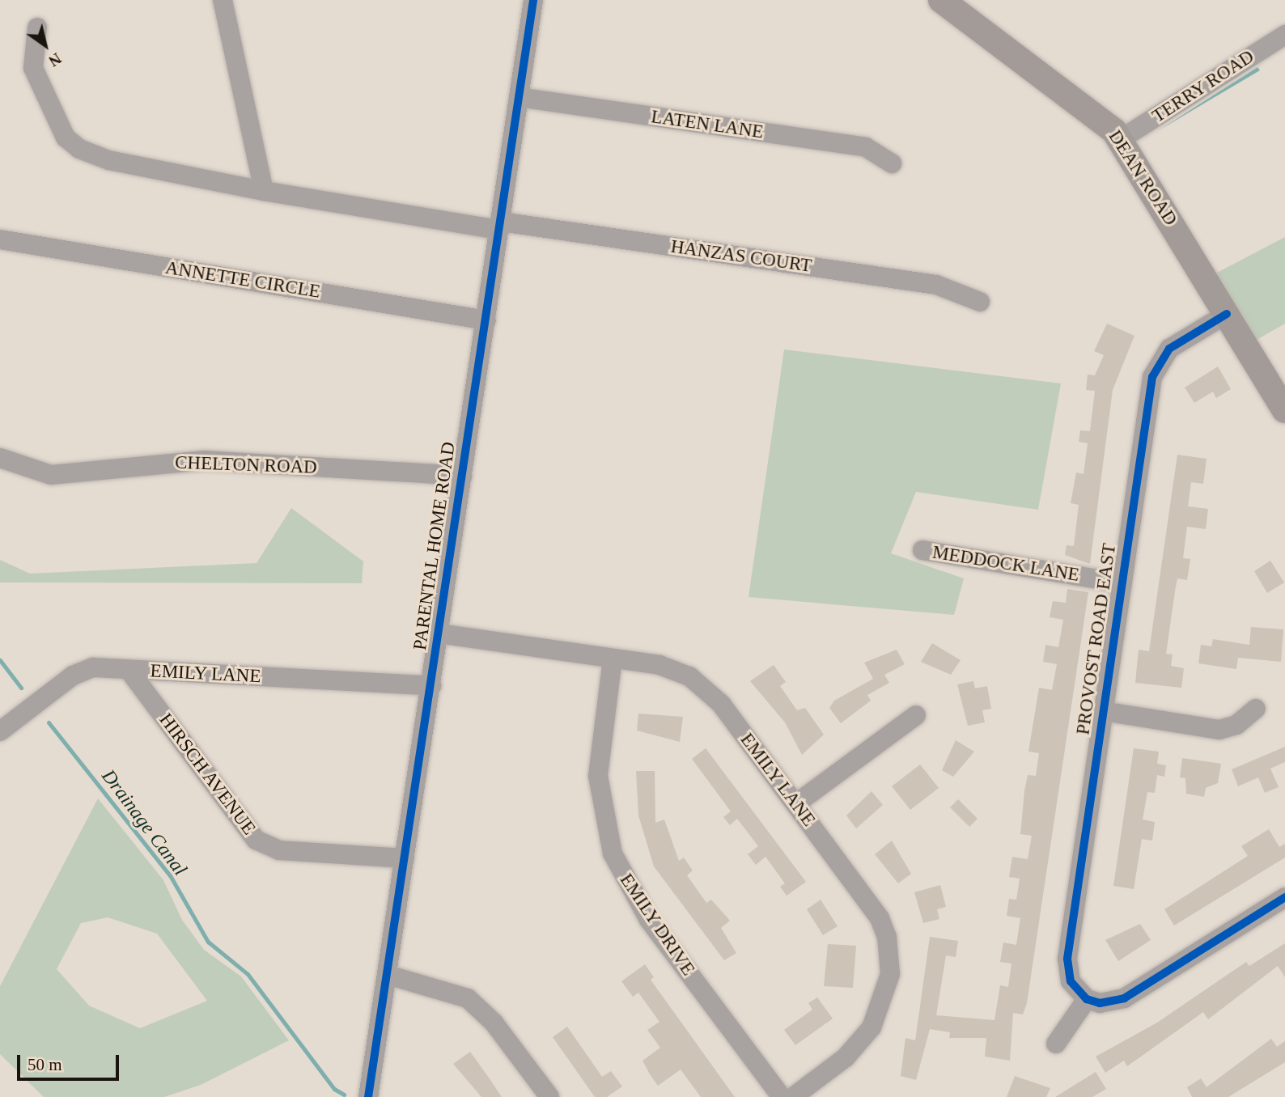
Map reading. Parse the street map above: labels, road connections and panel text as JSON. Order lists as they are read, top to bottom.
{
  "streets": {
    "main road": ["DEAN ROAD"],
    "street": [
      "TERRY ROAD",
      "LATEN LANE",
      "HANZAS COURT",
      "ANNETTE CIRCLE",
      "CHELTON ROAD",
      "PARENTAL HOME ROAD",
      "MEDDOCK LANE",
      "PROVOST ROAD EAST",
      "EMILY LANE",
      "HIRSCH AVENUE",
      "EMILY DRIVE"
    ]
  },
  "crossings": [
    ["TERRY ROAD", "DEAN ROAD"],
    ["LATEN LANE", "PARENTAL HOME ROAD"],
    ["DEAN ROAD", "PROVOST ROAD EAST"],
    ["HANZAS COURT", "PARENTAL HOME ROAD"],
    ["ANNETTE CIRCLE", "PARENTAL HOME ROAD"],
    ["CHELTON ROAD", "PARENTAL HOME ROAD"],
    ["PARENTAL HOME ROAD", "EMILY LANE"],
    ["PARENTAL HOME ROAD", "HIRSCH AVENUE"],
    ["MEDDOCK LANE", "PROVOST ROAD EAST"],
    ["EMILY LANE", "HIRSCH AVENUE"],
    ["EMILY LANE", "EMILY DRIVE"]
  ],
  "water": ["Drainage Canal"],
  "scale_bar": "50 m",
  "north": "bottom right"
}
